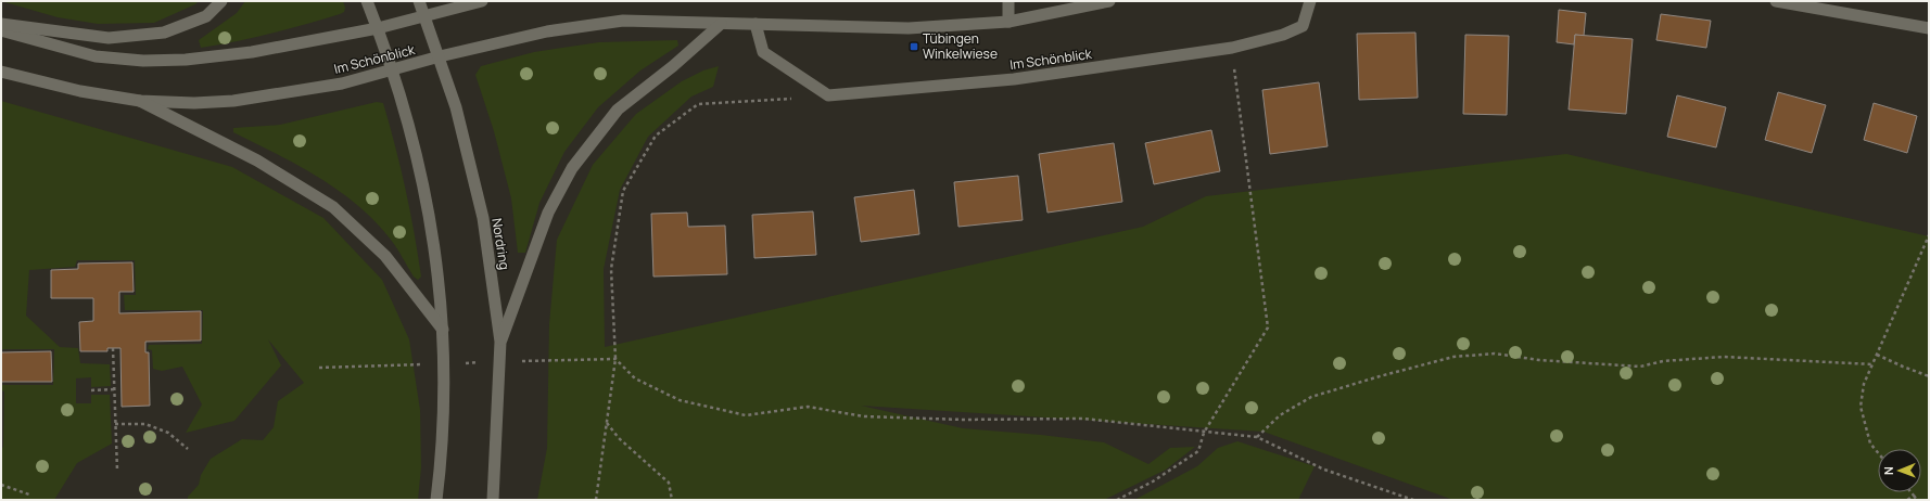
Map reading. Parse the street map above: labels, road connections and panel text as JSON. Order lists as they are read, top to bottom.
{
  "streets": {
    "street": ["Im Schönblick", "Nordring"]
  },
  "crossings": [
    ["Im Schönblick", "Nordring"]
  ],
  "places": {
    "transit": ["Tübingen Winkelwiese"]
  },
  "north": "left"
}
